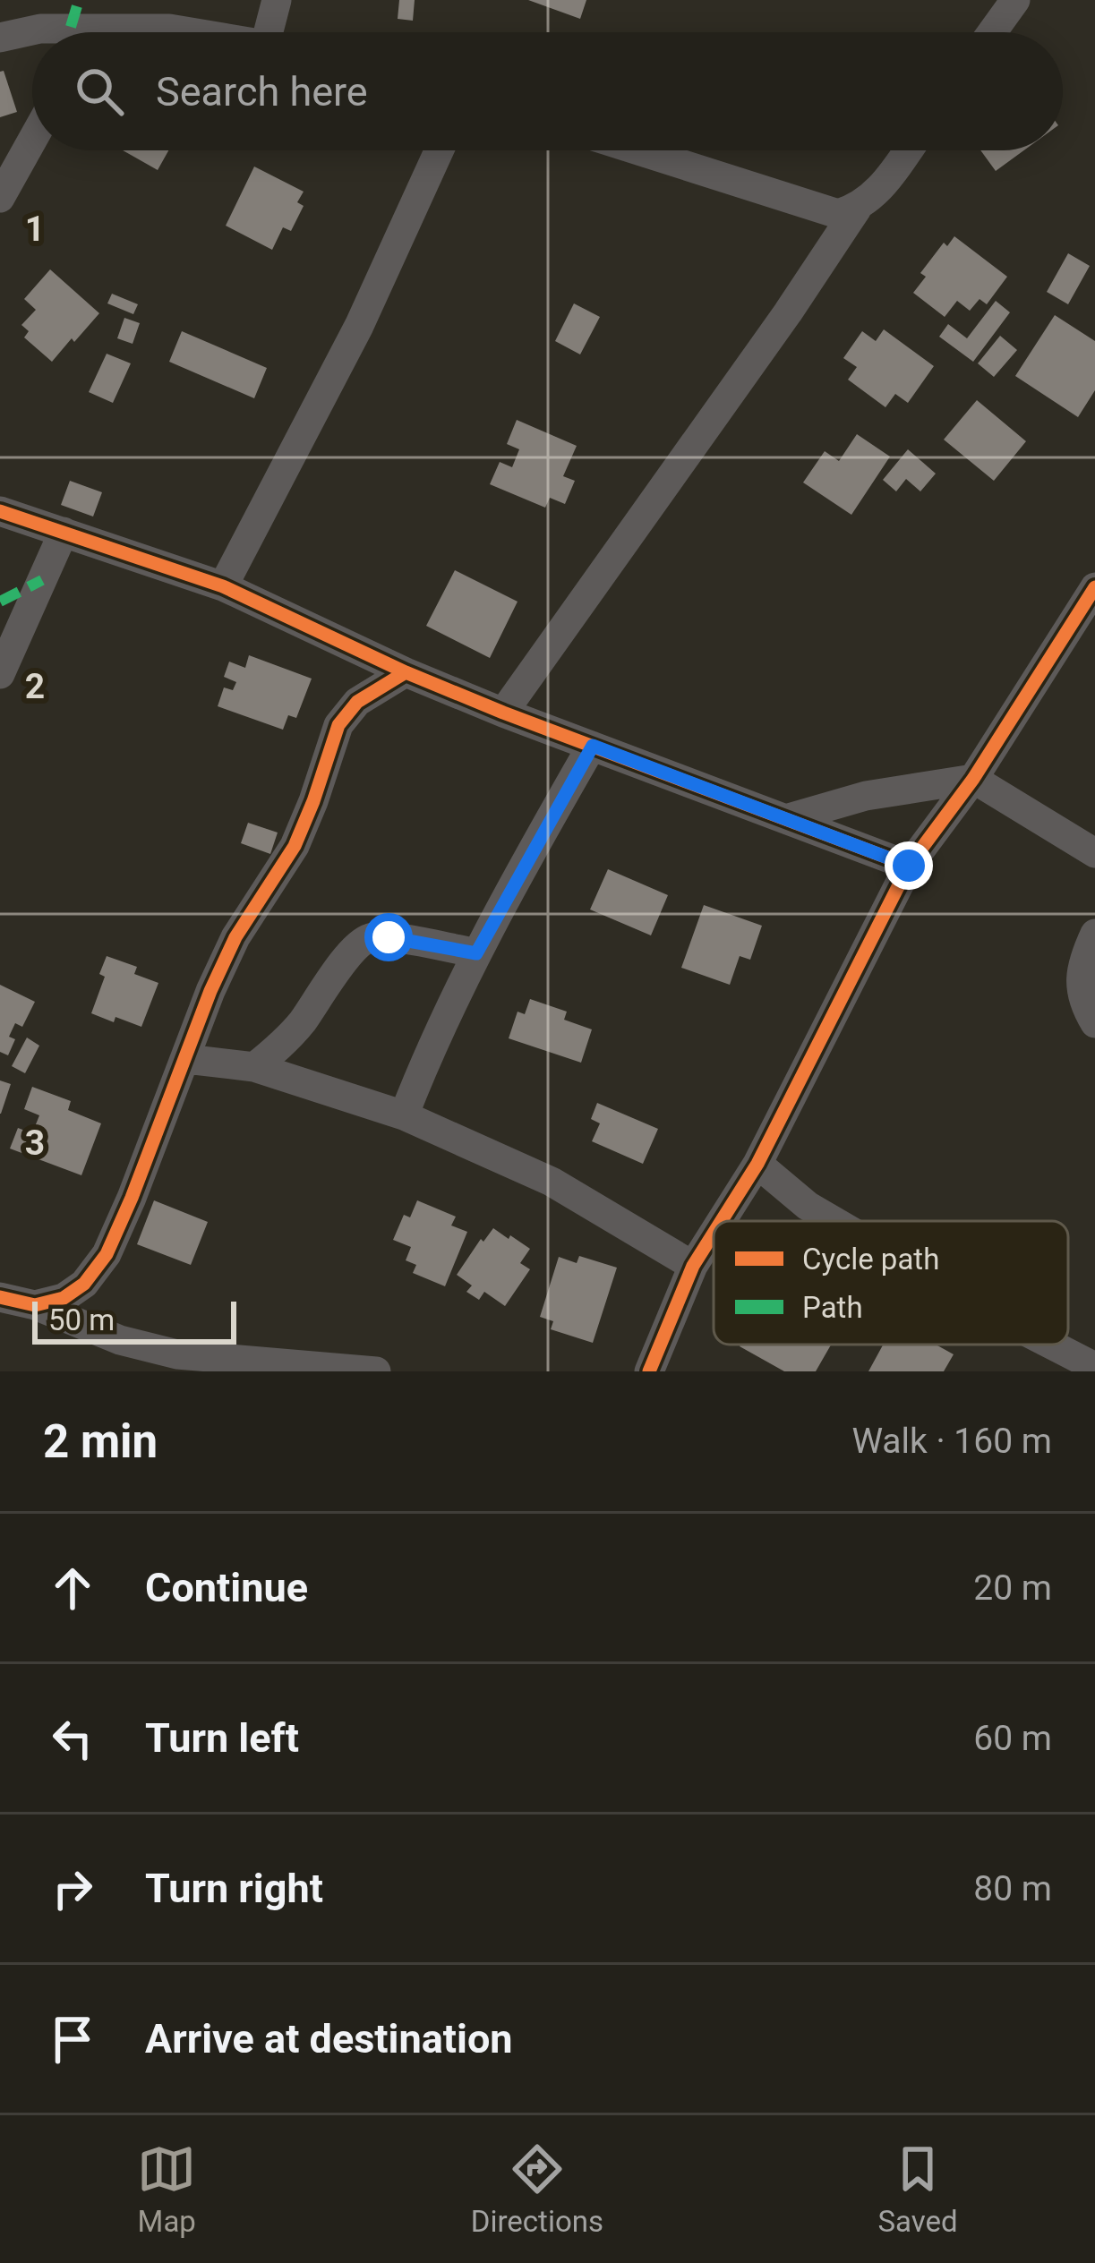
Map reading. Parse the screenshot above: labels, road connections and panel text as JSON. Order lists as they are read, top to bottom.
{
  "legend": ["Cycle path", "Path"],
  "scale_bar": "50 m",
  "page": {
    "search": "Search here",
    "scale": "50 m",
    "heading": ["2 min", "Walk · 160 m"],
    "list": [
      ["Continue", "20 m"],
      ["Turn left", "60 m"],
      ["Turn right", "80 m"],
      "Arrive at destination"
    ],
    "nav": ["Map", "Directions", "Saved"]
  },
  "grid": {
    "rows": ["1", "2", "3"]
  }
}
